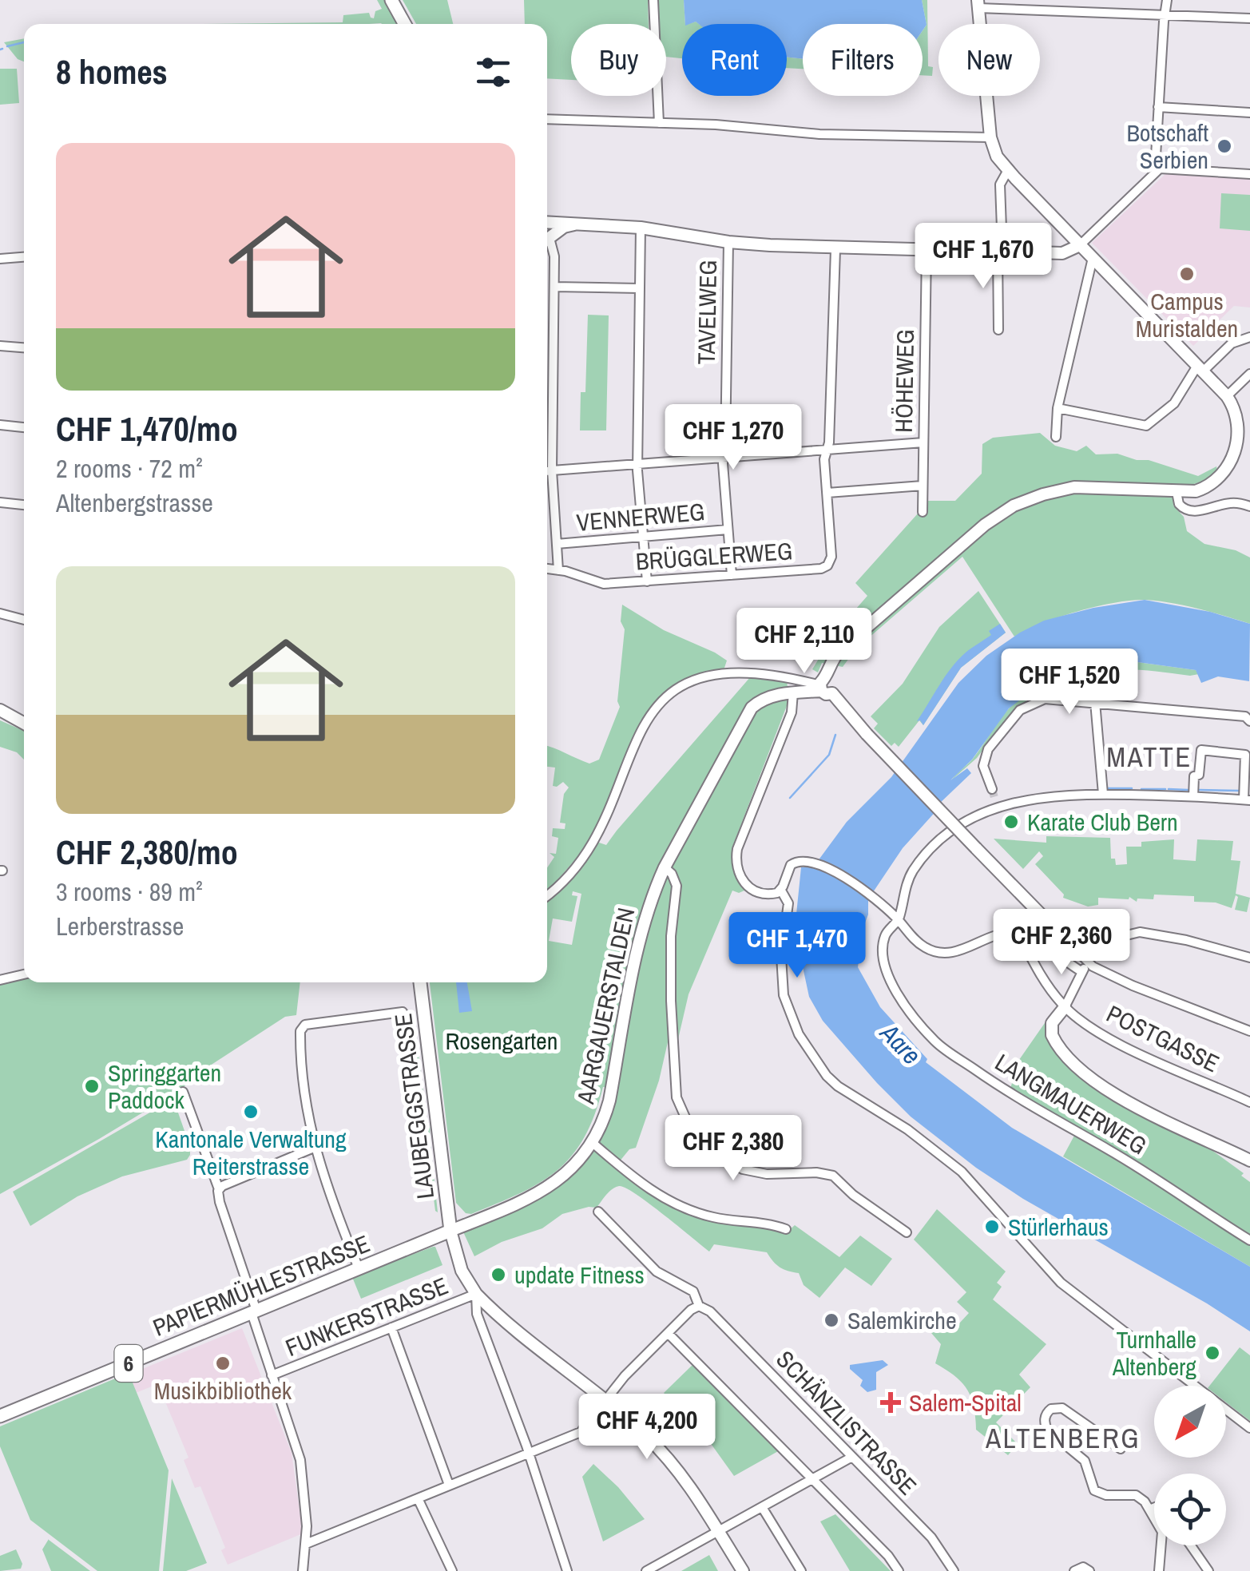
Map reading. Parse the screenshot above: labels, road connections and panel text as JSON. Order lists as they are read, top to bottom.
{
  "streets": {
    "main road": [
      "AARGAUERSTALDEN",
      "LAUBEGGSTRASSE",
      "PAPIERMÜHLESTRASSE",
      "6"
    ],
    "street": [
      "TAVELWEG",
      "HÖHEWEG",
      "VENNERWEG",
      "BRÜGGLERWEG",
      "POSTGASSE",
      "LANGMAUERWEG",
      "FUNKERSTRASSE",
      "SCHÄNZLISTRASSE"
    ]
  },
  "crossings": [
    ["TAVELWEG", "VENNERWEG"],
    ["TAVELWEG", "BRÜGGLERWEG"],
    ["AARGAUERSTALDEN", "LAUBEGGSTRASSE"],
    ["AARGAUERSTALDEN", "PAPIERMÜHLESTRASSE"],
    ["LAUBEGGSTRASSE", "PAPIERMÜHLESTRASSE"]
  ],
  "districts": ["MATTE", "ALTENBERG"],
  "water": ["Aare"],
  "parks": ["Rosengarten"],
  "places": {
    "other": [
      "Botschaft Serbien",
      "Campus Muristalden",
      "Karate Club Bern",
      "Springgarten Paddock",
      "Kantonale Verwaltung Reiterstrasse",
      "Stürlerhaus",
      "update Fitness",
      "Salemkirche",
      "Turnhalle Altenberg",
      "Musikbibliothek"
    ],
    "health": ["Salem-Spital"]
  },
  "north": "bottom left",
  "page": {
    "chip": [
      "Buy",
      "Rent",
      "Filters",
      "New"
    ],
    "heading": "8 homes",
    "list": [
      {
        "name": "CHF 1,470/mo",
        "note": "2 rooms · 72 m² · Altenbergstrasse"
      },
      {
        "name": "CHF 2,380/mo",
        "note": "3 rooms · 89 m² · Lerberstrasse"
      }
    ],
    "price": [
      "CHF 1,670",
      "CHF 1,270",
      "CHF 2,110",
      "CHF 1,520",
      "CHF 2,360",
      "CHF 1,470",
      "CHF 2,380",
      "CHF 4,200"
    ]
  }
}
